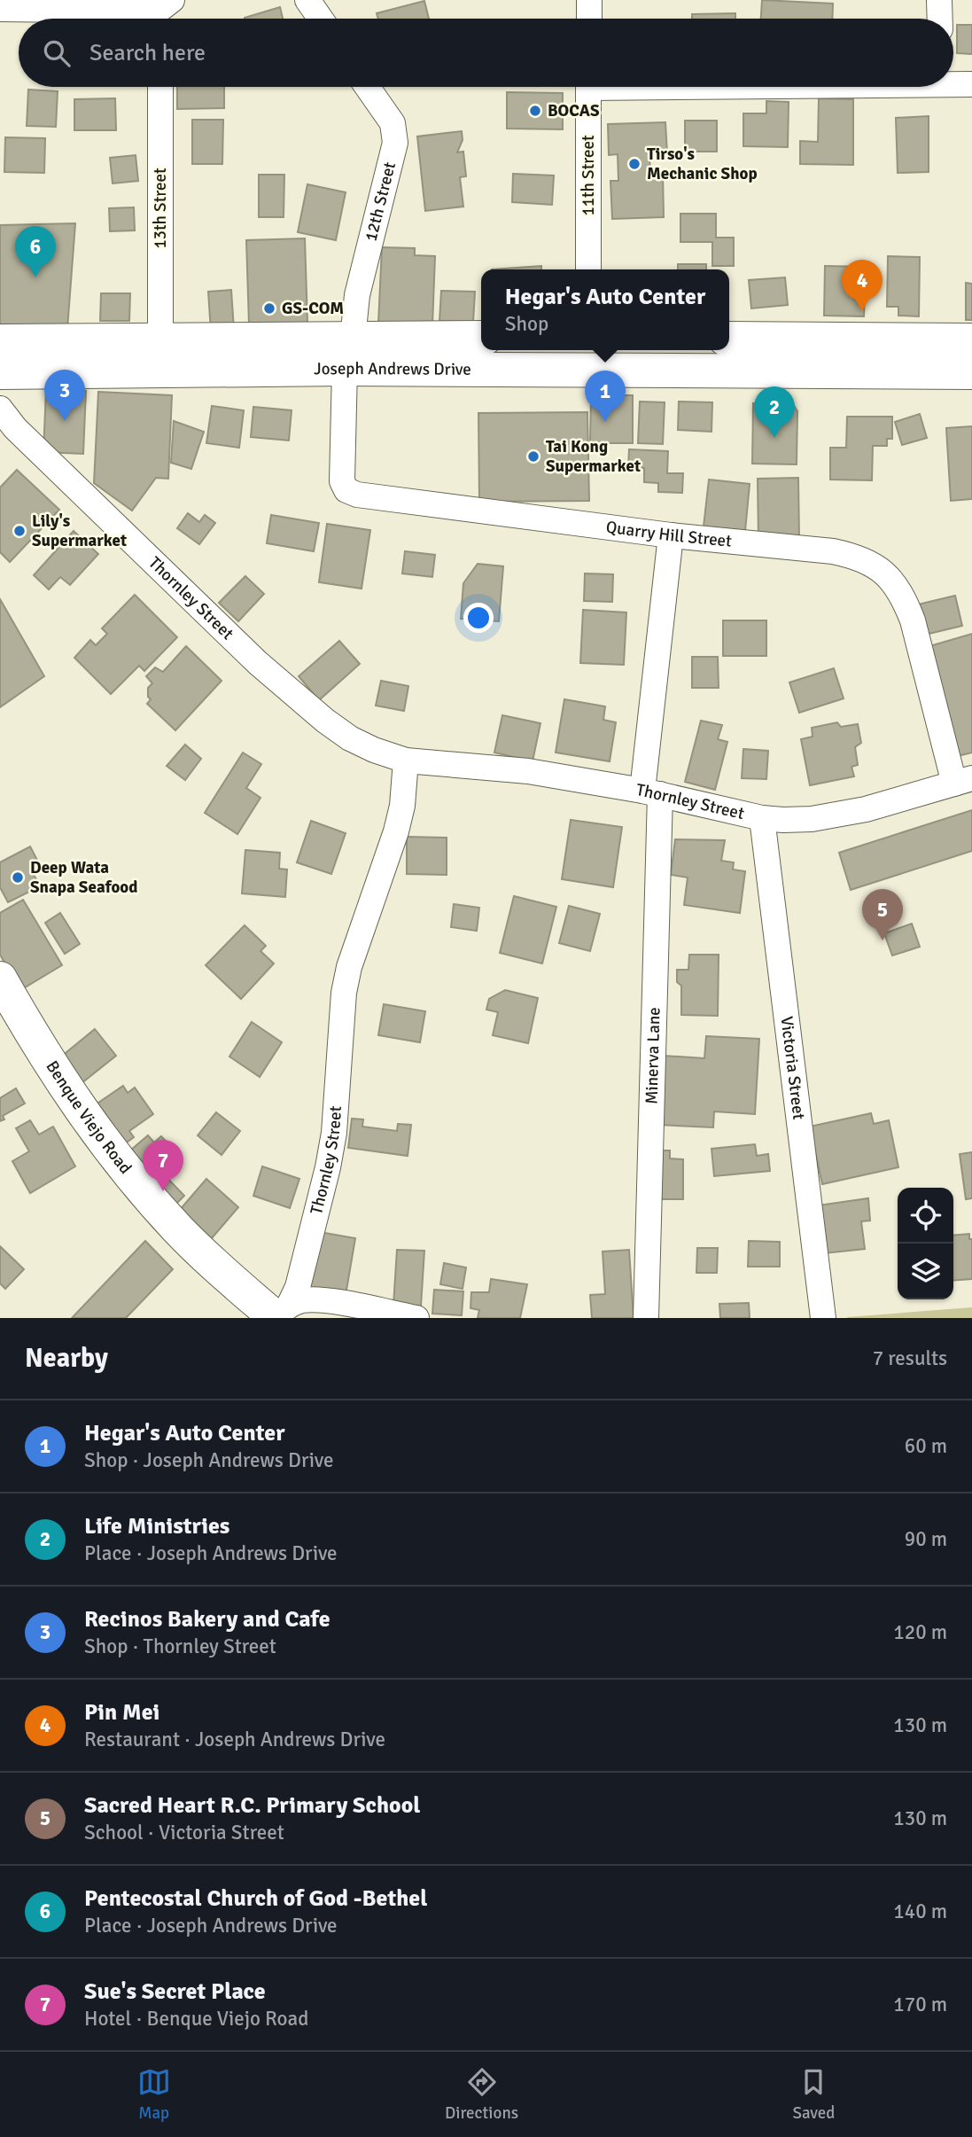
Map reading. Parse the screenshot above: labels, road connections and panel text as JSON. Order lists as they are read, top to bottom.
{
  "streets": {
    "main road": ["Joseph Andrews Drive", "Benque Viejo Road"],
    "street": [
      "11th Street",
      "12th Street",
      "13th Street",
      "Quarry Hill Street",
      "Thornley Street",
      "Minerva Lane",
      "Victoria Street"
    ]
  },
  "crossings": [
    ["12th Street", "Joseph Andrews Drive"],
    ["12th Street", "Quarry Hill Street"],
    ["13th Street", "Joseph Andrews Drive"],
    ["Joseph Andrews Drive", "Quarry Hill Street"],
    ["Quarry Hill Street", "Thornley Street"],
    ["Quarry Hill Street", "Minerva Lane"],
    ["Thornley Street", "Minerva Lane"],
    ["Thornley Street", "Victoria Street"],
    ["Thornley Street", "Benque Viejo Road"]
  ],
  "places": [
    "BOCAS",
    "Tirso's Mechanic Shop",
    "GS-COM",
    "Tai Kong Supermarket",
    "Lily's Supermarket",
    "Deep Wata Snapa Seafood"
  ],
  "page": {
    "search": "Search here",
    "pins": [
      "6",
      "4",
      "3",
      "1",
      "2",
      "5",
      "7"
    ],
    "popup": ["Hegar's Auto Center", "Shop"],
    "heading": ["Nearby", "7 results"],
    "list": [
      {
        "mark": "1",
        "name": "Hegar's Auto Center",
        "note": "Shop · Joseph Andrews Drive",
        "value": "60 m"
      },
      {
        "mark": "2",
        "name": "Life Ministries",
        "note": "Place · Joseph Andrews Drive",
        "value": "90 m"
      },
      {
        "mark": "3",
        "name": "Recinos Bakery and Cafe",
        "note": "Shop · Thornley Street",
        "value": "120 m"
      },
      {
        "mark": "4",
        "name": "Pin Mei",
        "note": "Restaurant · Joseph Andrews Drive",
        "value": "130 m"
      },
      {
        "mark": "5",
        "name": "Sacred Heart R.C. Primary School",
        "note": "School · Victoria Street",
        "value": "130 m"
      },
      {
        "mark": "6",
        "name": "Pentecostal Church of God -Bethel",
        "note": "Place · Joseph Andrews Drive",
        "value": "140 m"
      },
      {
        "mark": "7",
        "name": "Sue's Secret Place",
        "note": "Hotel · Benque Viejo Road",
        "value": "170 m"
      }
    ],
    "nav": ["Map", "Directions", "Saved"]
  }
}
